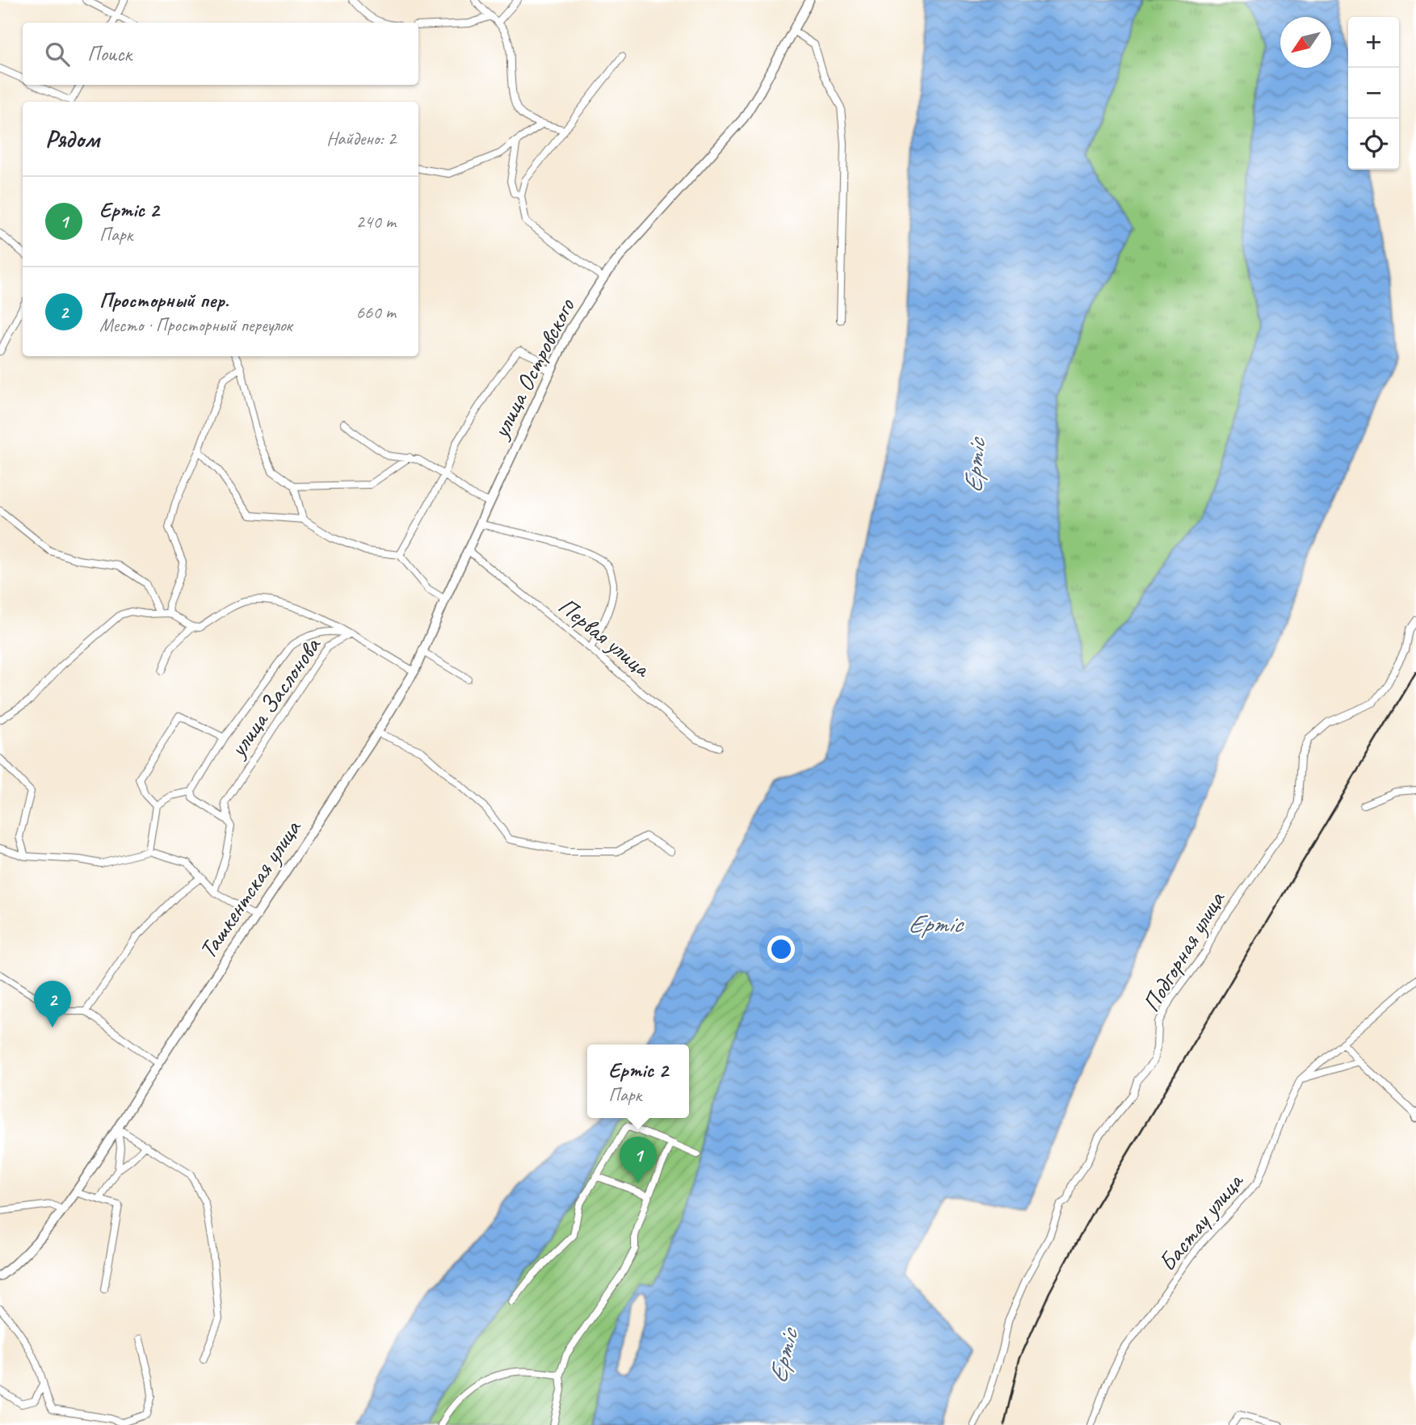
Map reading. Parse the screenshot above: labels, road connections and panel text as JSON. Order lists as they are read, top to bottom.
{
  "streets": {
    "main road": ["улица Островского", "Ташкентская улица"],
    "street": [
      "Первая улица",
      "улица Заслонова",
      "Подгорная улица",
      "Бастау улица"
    ]
  },
  "crossings": [
    ["улица Островского", "Первая улица"],
    ["улица Островского", "Ташкентская улица"]
  ],
  "water": ["Ертіс"],
  "north": "bottom left",
  "page": {
    "map_buttons": ["+", "−"],
    "search": "Поиск",
    "heading": ["Рядом", "Найдено: 2"],
    "list": [
      {
        "mark": "1",
        "name": "Ертіс 2",
        "note": "Парк",
        "value": "240 m"
      },
      {
        "mark": "2",
        "name": "Просторный пер.",
        "note": "Место · Просторный переулок",
        "value": "660 m"
      }
    ],
    "pins": ["2", "1"],
    "popup": ["Ертіс 2", "Парк"]
  }
}
